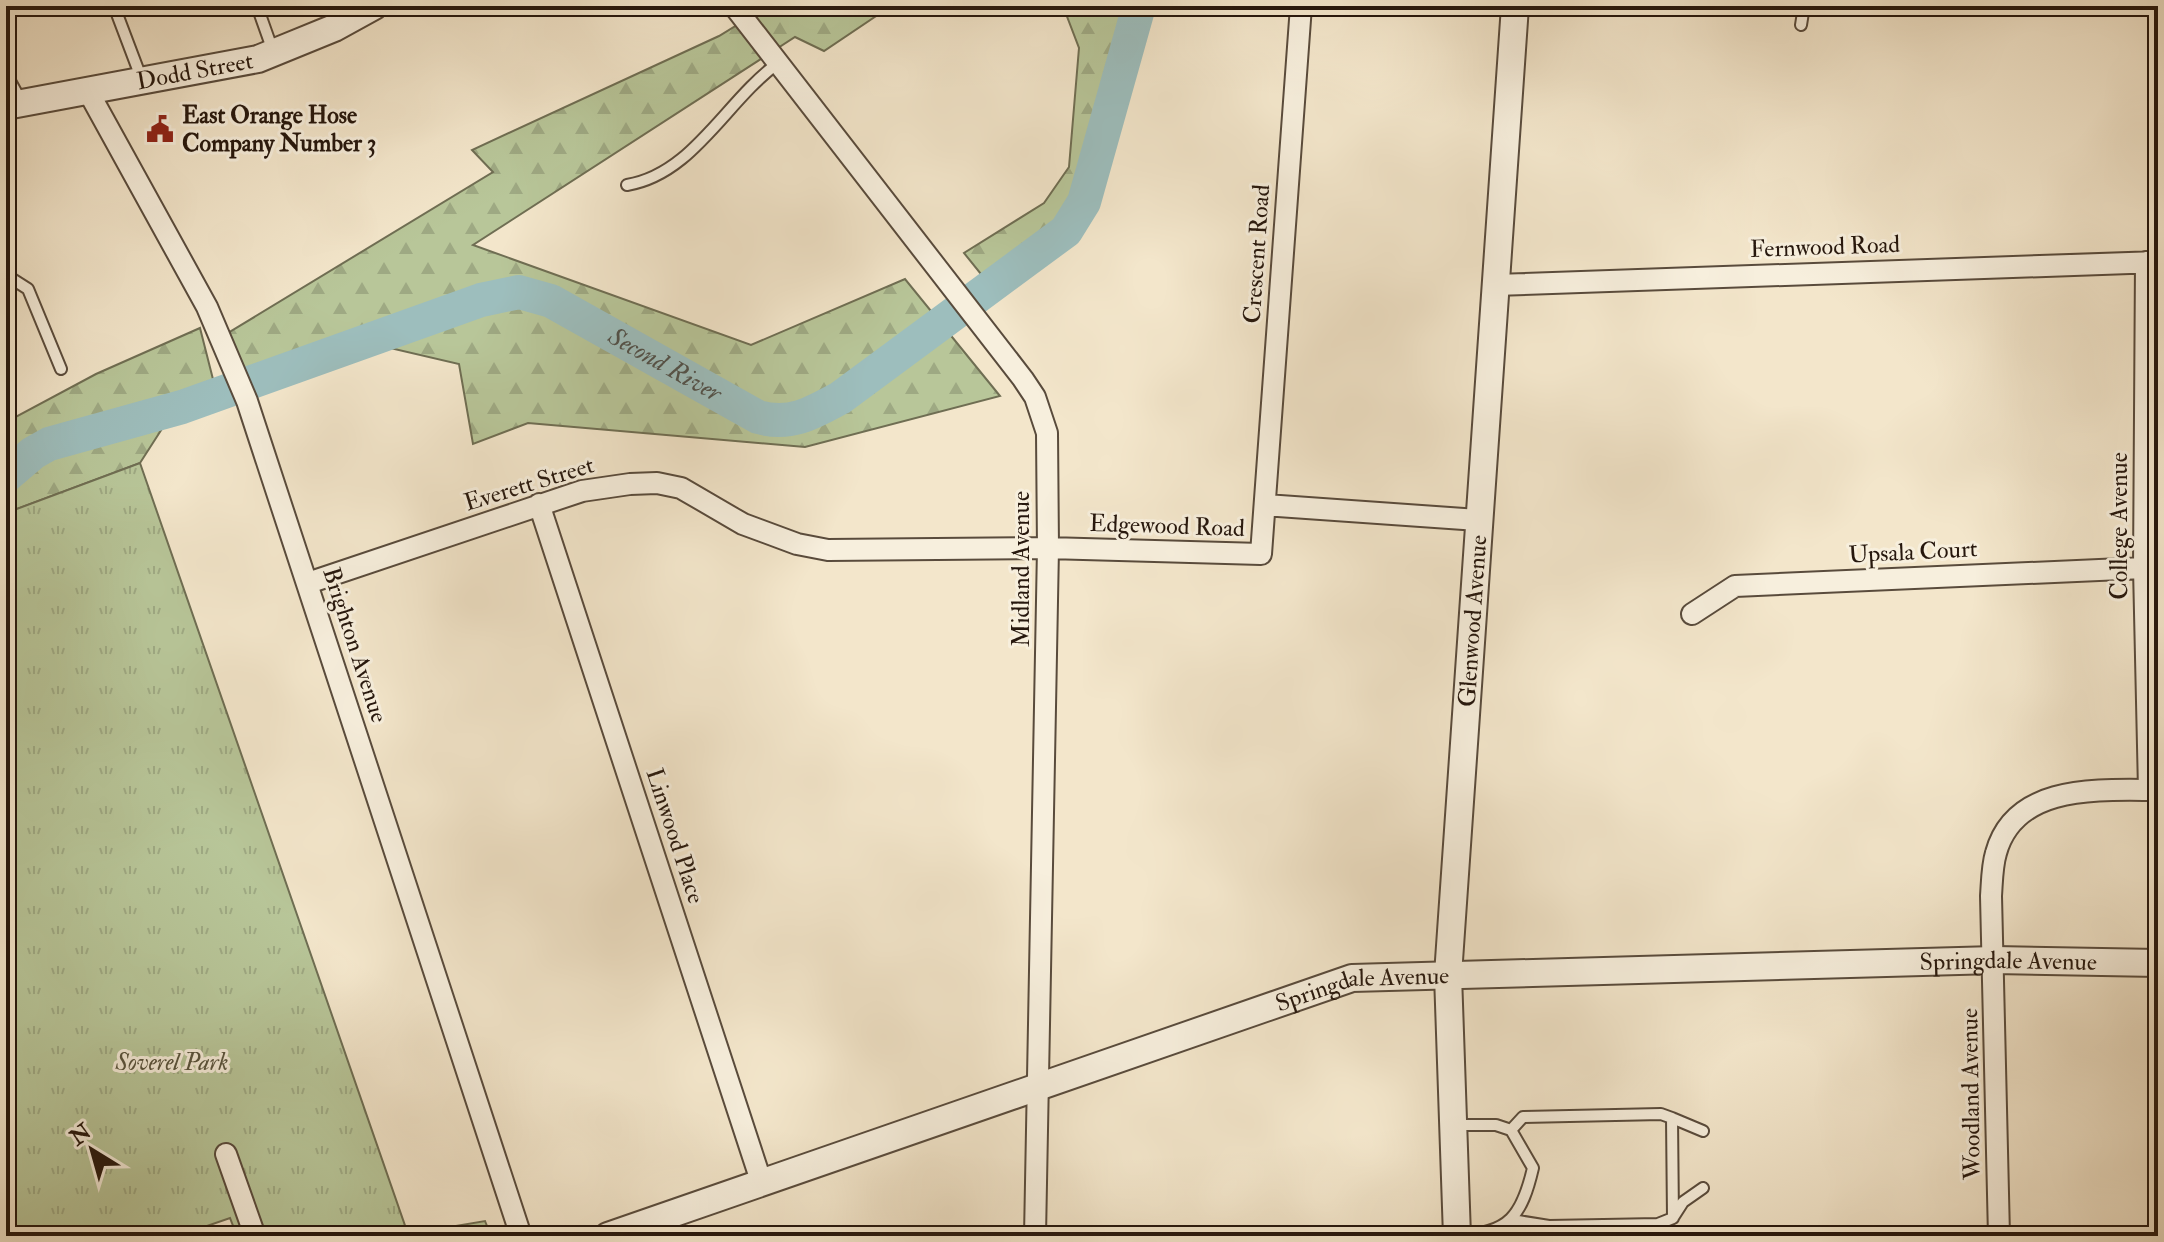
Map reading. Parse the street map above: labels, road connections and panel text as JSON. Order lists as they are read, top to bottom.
{
  "streets": {
    "street": [
      "Dodd Street",
      "Fernwood Road",
      "Crescent Road",
      "Everett Street",
      "Edgewood Road",
      "College Avenue",
      "Upsala Court",
      "Midland Avenue",
      "Glenwood Avenue",
      "Brighton Avenue",
      "Linwood Place",
      "Springdale Avenue",
      "Woodland Avenue"
    ]
  },
  "crossings": [
    ["Dodd Street", "Brighton Avenue"],
    ["Fernwood Road", "College Avenue"],
    ["Fernwood Road", "Glenwood Avenue"],
    ["Crescent Road", "Edgewood Road"],
    ["Everett Street", "Edgewood Road"],
    ["Everett Street", "Midland Avenue"],
    ["Everett Street", "Brighton Avenue"],
    ["Everett Street", "Linwood Place"],
    ["Edgewood Road", "Midland Avenue"],
    ["Edgewood Road", "Glenwood Avenue"],
    ["College Avenue", "Upsala Court"],
    ["College Avenue", "Woodland Avenue"],
    ["Midland Avenue", "Springdale Avenue"],
    ["Glenwood Avenue", "Springdale Avenue"],
    ["Linwood Place", "Springdale Avenue"],
    ["Springdale Avenue", "Woodland Avenue"]
  ],
  "water": ["Second River"],
  "parks": ["Soverel Park"],
  "places": {
    "public building": ["East Orange Hose Company Number 3"]
  },
  "north": "top left"
}
